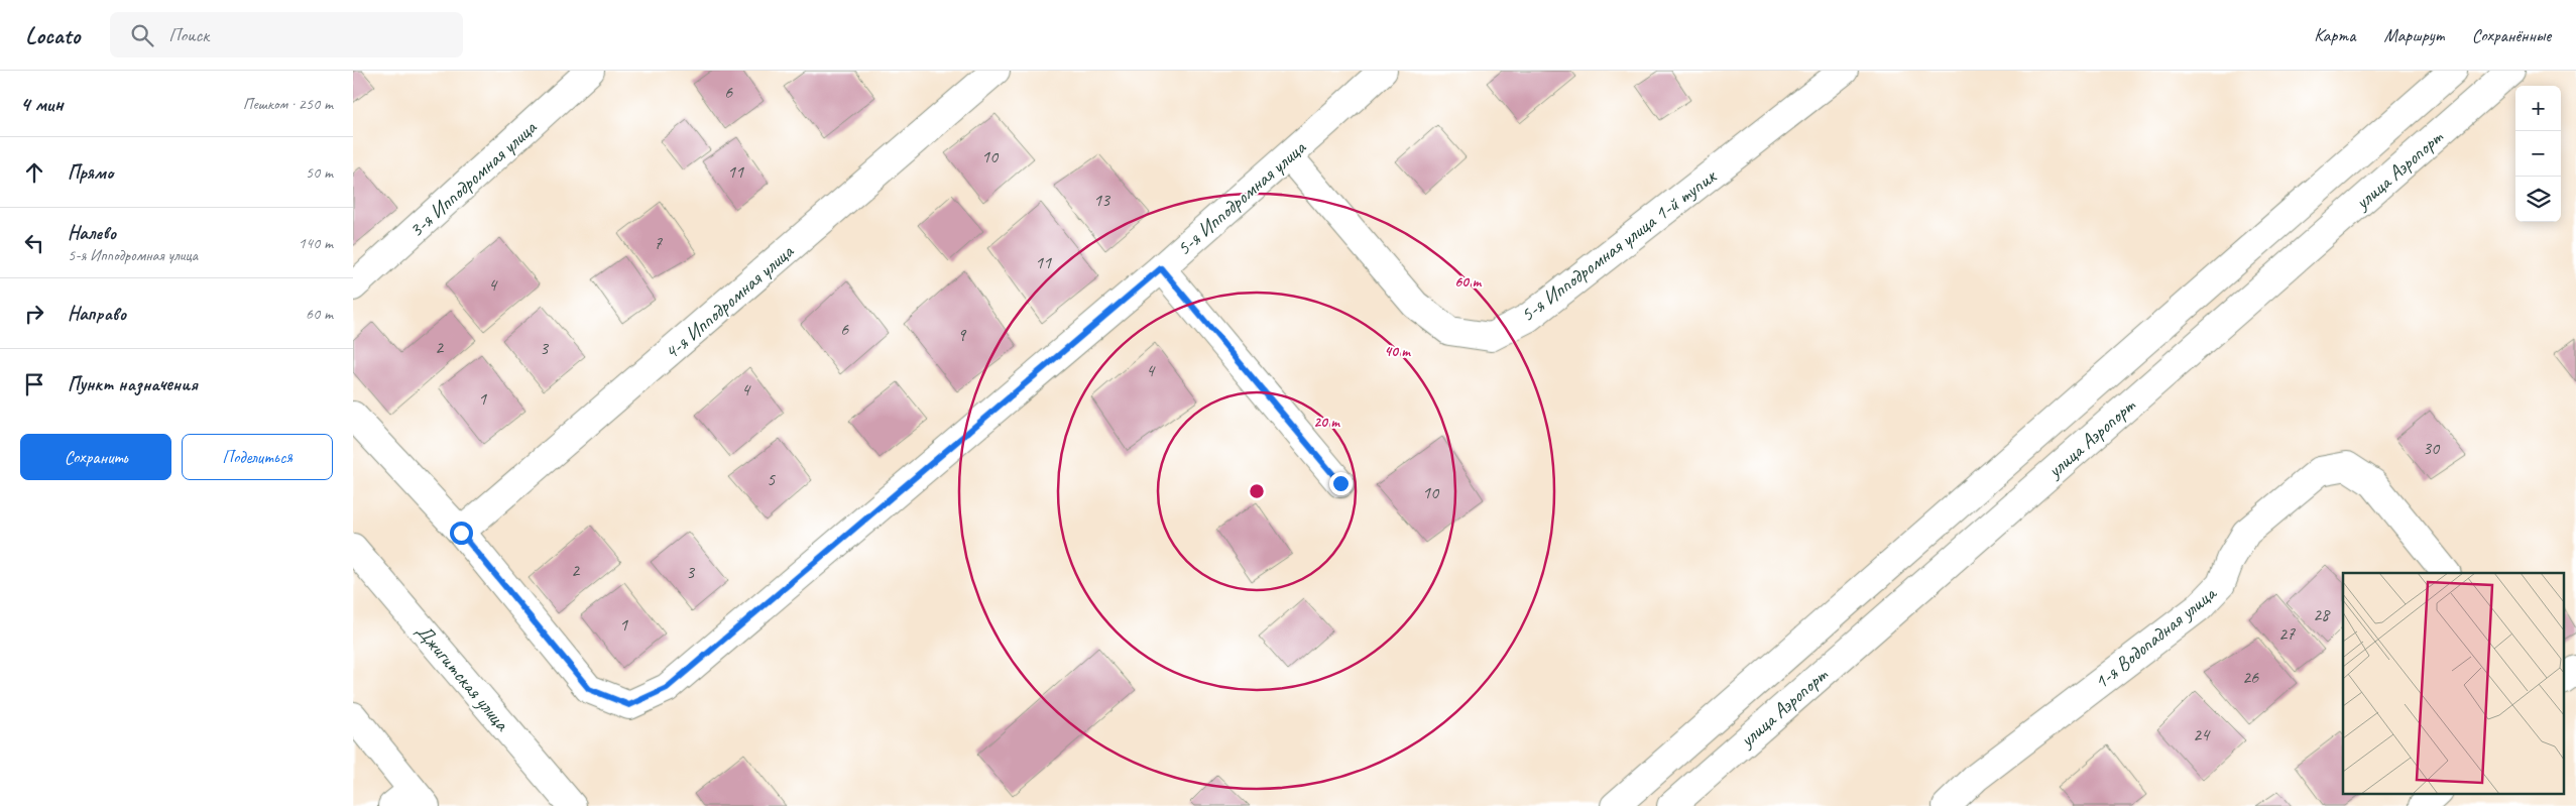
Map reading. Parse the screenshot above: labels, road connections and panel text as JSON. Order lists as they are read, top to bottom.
{
  "streets": {
    "street": [
      "улица Аэропорт",
      "3-я Ипподромная улица",
      "5-я Ипподромная улица",
      "5-я Ипподромная улица 1-й тупик",
      "4-я Ипподромная улица",
      "1-я Водопадная улица",
      "Джигитская улица"
    ]
  },
  "crossings": [
    ["5-я Ипподромная улица", "5-я Ипподромная улица 1-й тупик"],
    ["5-я Ипподромная улица", "4-я Ипподромная улица"]
  ],
  "house_numbers": [
    "6",
    "10",
    "11",
    "13",
    "7",
    "11",
    "4",
    "6",
    "9",
    "2",
    "3",
    "4",
    "4",
    "1",
    "30",
    "5",
    "10",
    "2",
    "3",
    "28",
    "1",
    "27",
    "26",
    "24"
  ],
  "page": {
    "header": "Locato",
    "search": "Поиск",
    "nav": ["Карта", "Маршрут", "Сохранённые"],
    "heading": ["4 мин", "Пешком · 250 m"],
    "map_buttons": ["+", "−"],
    "list": [
      ["Прямо", "50 m"],
      ["Налево", "5-я Ипподромная улица", "140 m"],
      ["Направо", "60 m"],
      "Пункт назначения"
    ],
    "buttons": ["Сохранить", "Поделиться"]
  },
  "rings": ["60 m", "40 m", "20 m"]
}
